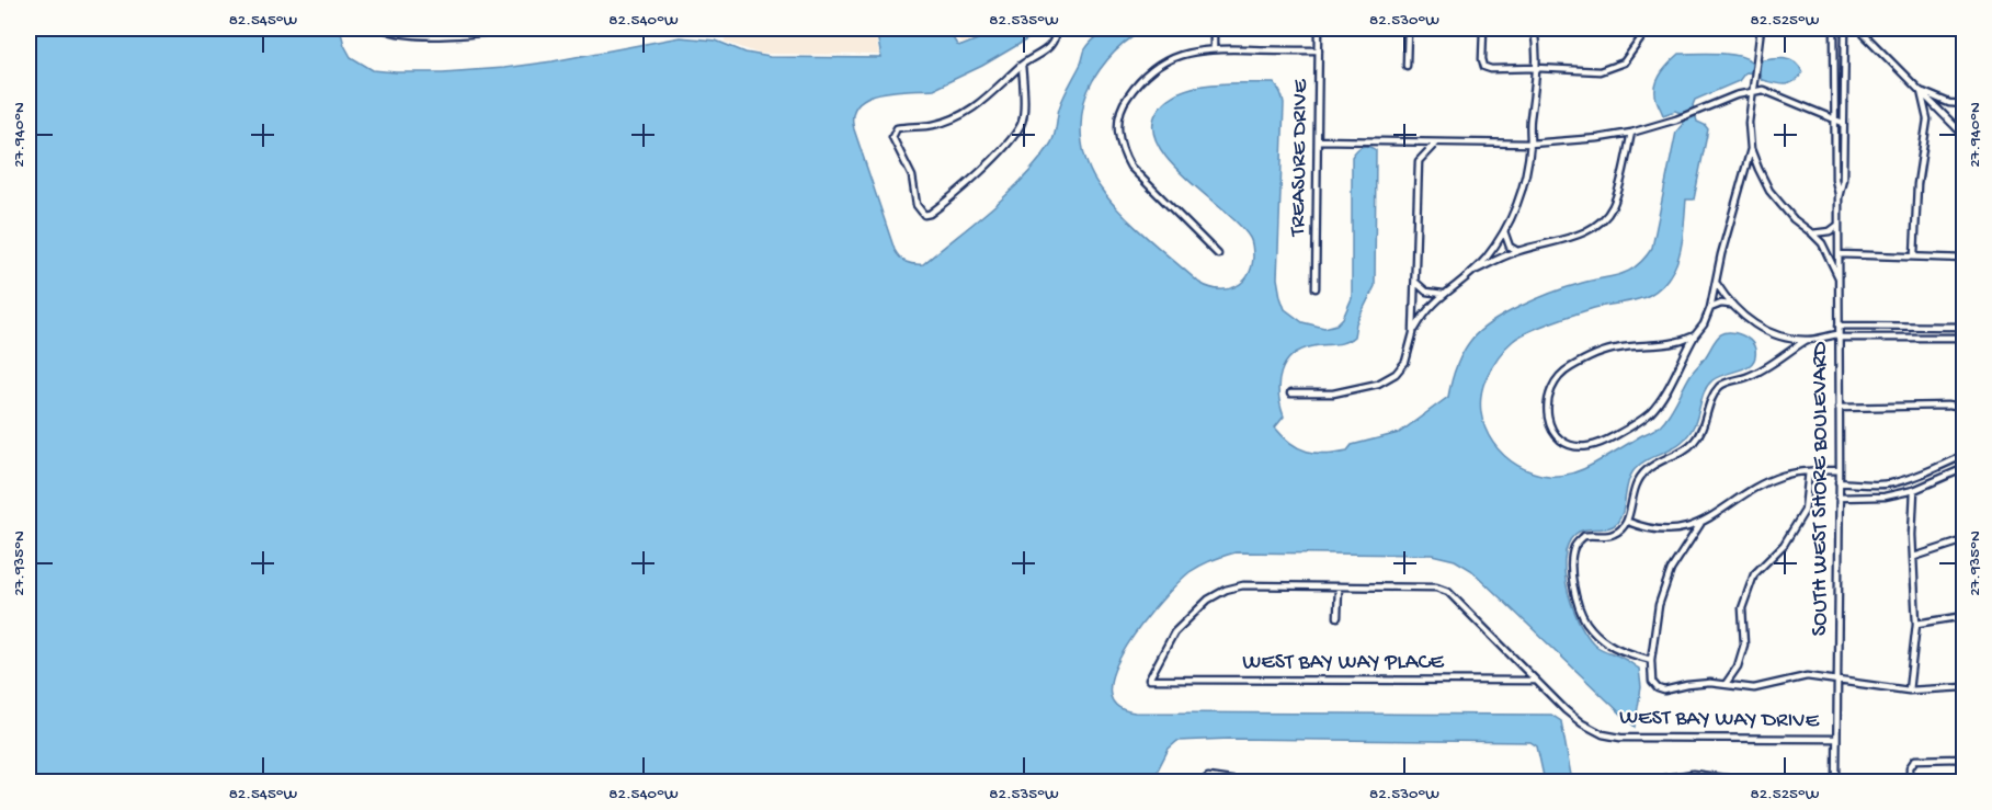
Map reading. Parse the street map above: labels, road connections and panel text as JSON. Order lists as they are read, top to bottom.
{
  "streets": {
    "street": [
      "TREASURE DRIVE",
      "SOUTH WEST SHORE BOULEVARD",
      "WEST BAY WAY PLACE",
      "WEST BAY WAY DRIVE"
    ]
  },
  "crossings": [
    ["SOUTH WEST SHORE BOULEVARD", "WEST BAY WAY DRIVE"],
    ["WEST BAY WAY PLACE", "WEST BAY WAY DRIVE"]
  ],
  "coordinates": [
    "82.545°W",
    "82.540°W",
    "82.535°W",
    "82.530°W",
    "82.525°W",
    "27.940°N",
    "27.935°N"
  ]
}
